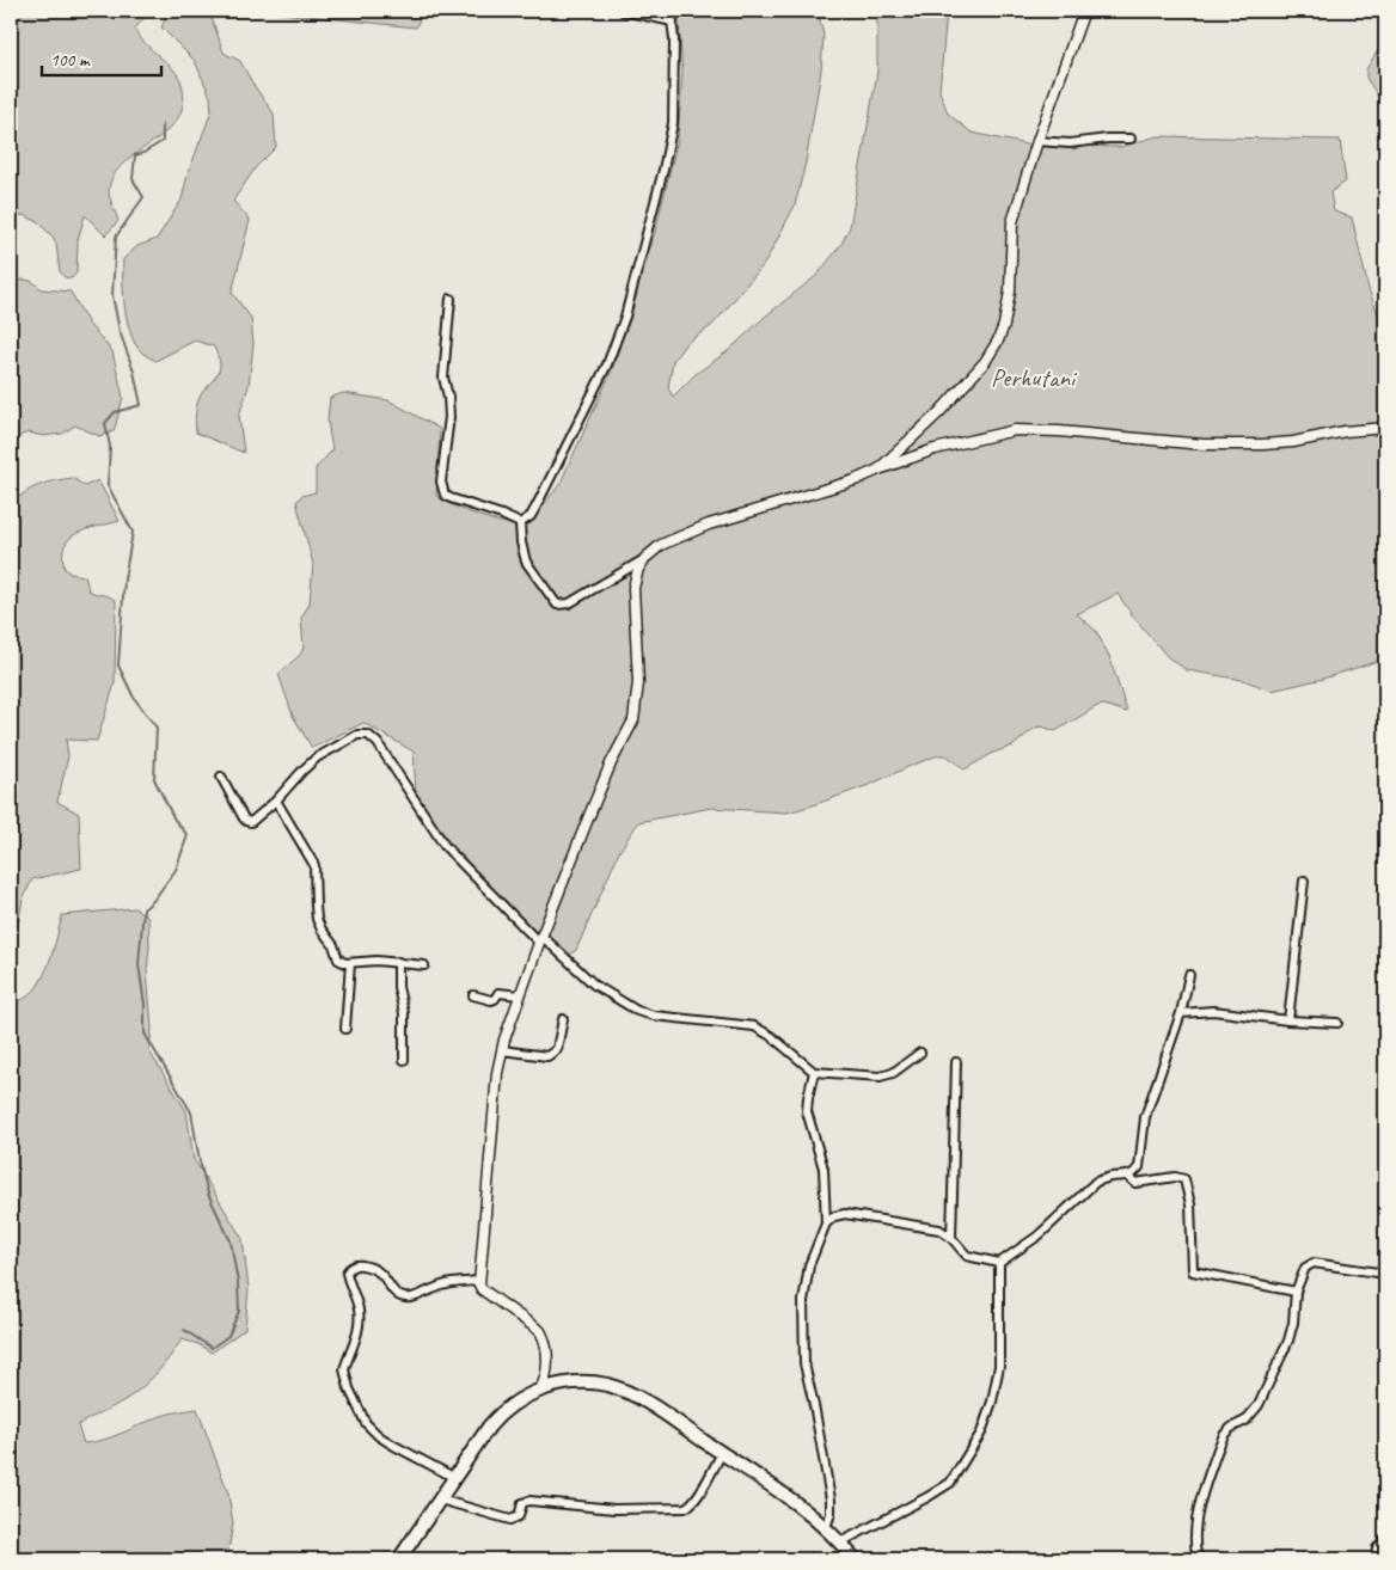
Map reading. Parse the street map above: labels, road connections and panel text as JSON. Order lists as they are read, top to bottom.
{
  "parks": ["Perhutani"],
  "scale_bar": "100 m"
}
